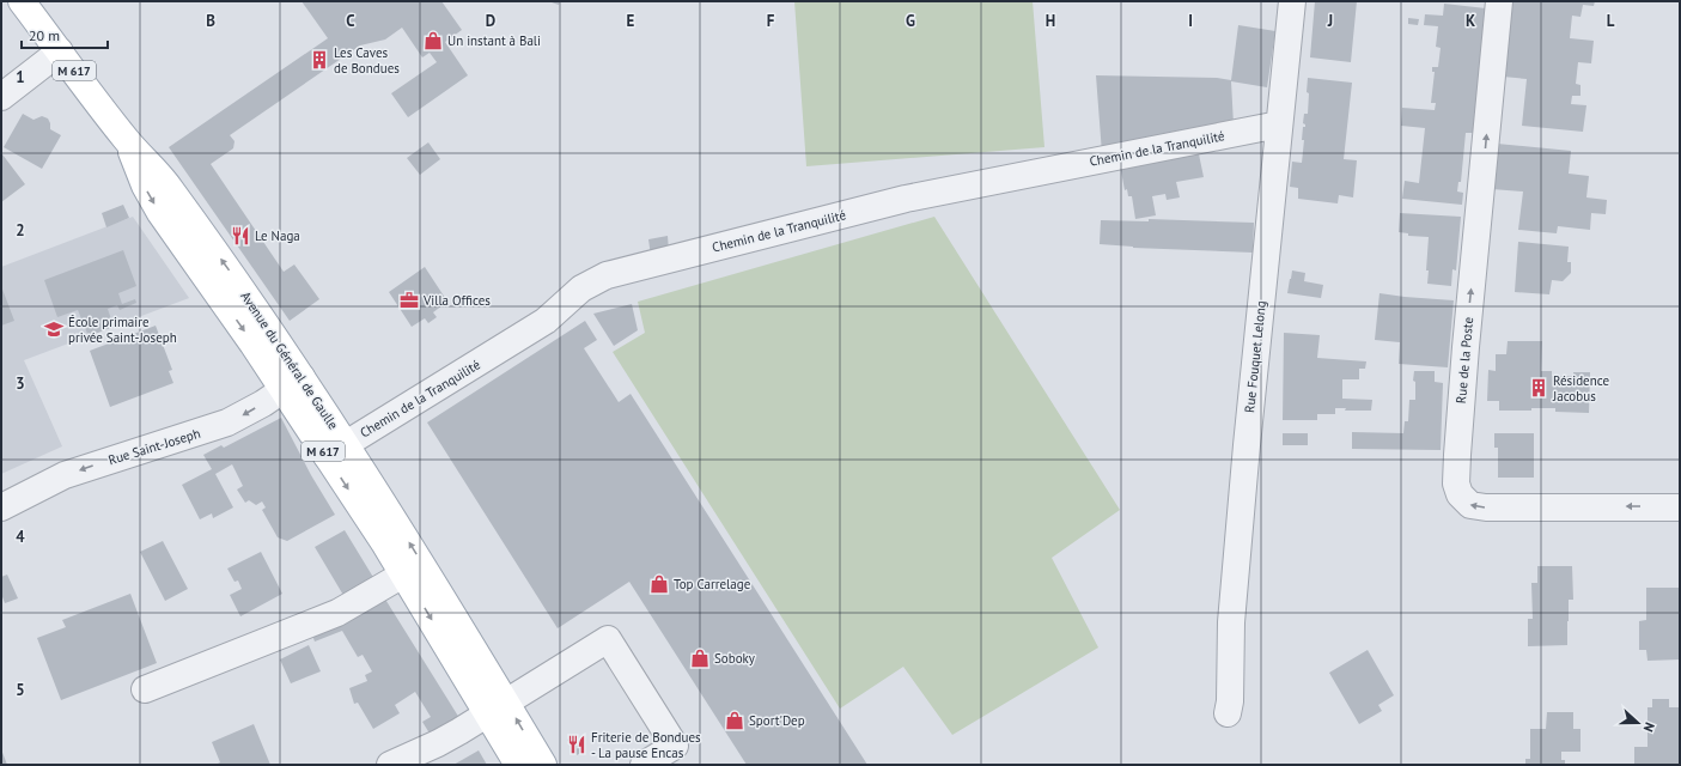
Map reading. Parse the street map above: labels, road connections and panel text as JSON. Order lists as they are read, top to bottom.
{
  "streets": {
    "main road": ["M 617", "Avenue du Général de Gaulle"],
    "street": [
      "Chemin de la Tranquilité",
      "Rue Fouquet Lelong",
      "Rue de la Poste",
      "Rue Saint-Joseph"
    ]
  },
  "crossings": [
    ["Chemin de la Tranquilité", "Rue Fouquet Lelong"],
    ["Chemin de la Tranquilité", "Avenue du Général de Gaulle"],
    ["Avenue du Général de Gaulle", "Rue Saint-Joseph"]
  ],
  "places": {
    "shop": [
      "Un instant à Bali",
      "Top Carrelage",
      "Soboky",
      "Sport'Dep"
    ],
    "building": ["Les Caves de Bondues", "Résidence Jacobus"],
    "restaurant": ["Le Naga", "Friterie de Bondues - La pause Encas"],
    "office": ["Villa Offices"],
    "school or university": ["École primaire privée Saint-Joseph"]
  },
  "scale_bar": "20 m",
  "north": "right",
  "grid": {
    "columns": [
      "B",
      "C",
      "D",
      "E",
      "F",
      "G",
      "H",
      "I",
      "J",
      "K",
      "L"
    ],
    "rows": [
      "1",
      "2",
      "3",
      "4",
      "5"
    ]
  }
}
